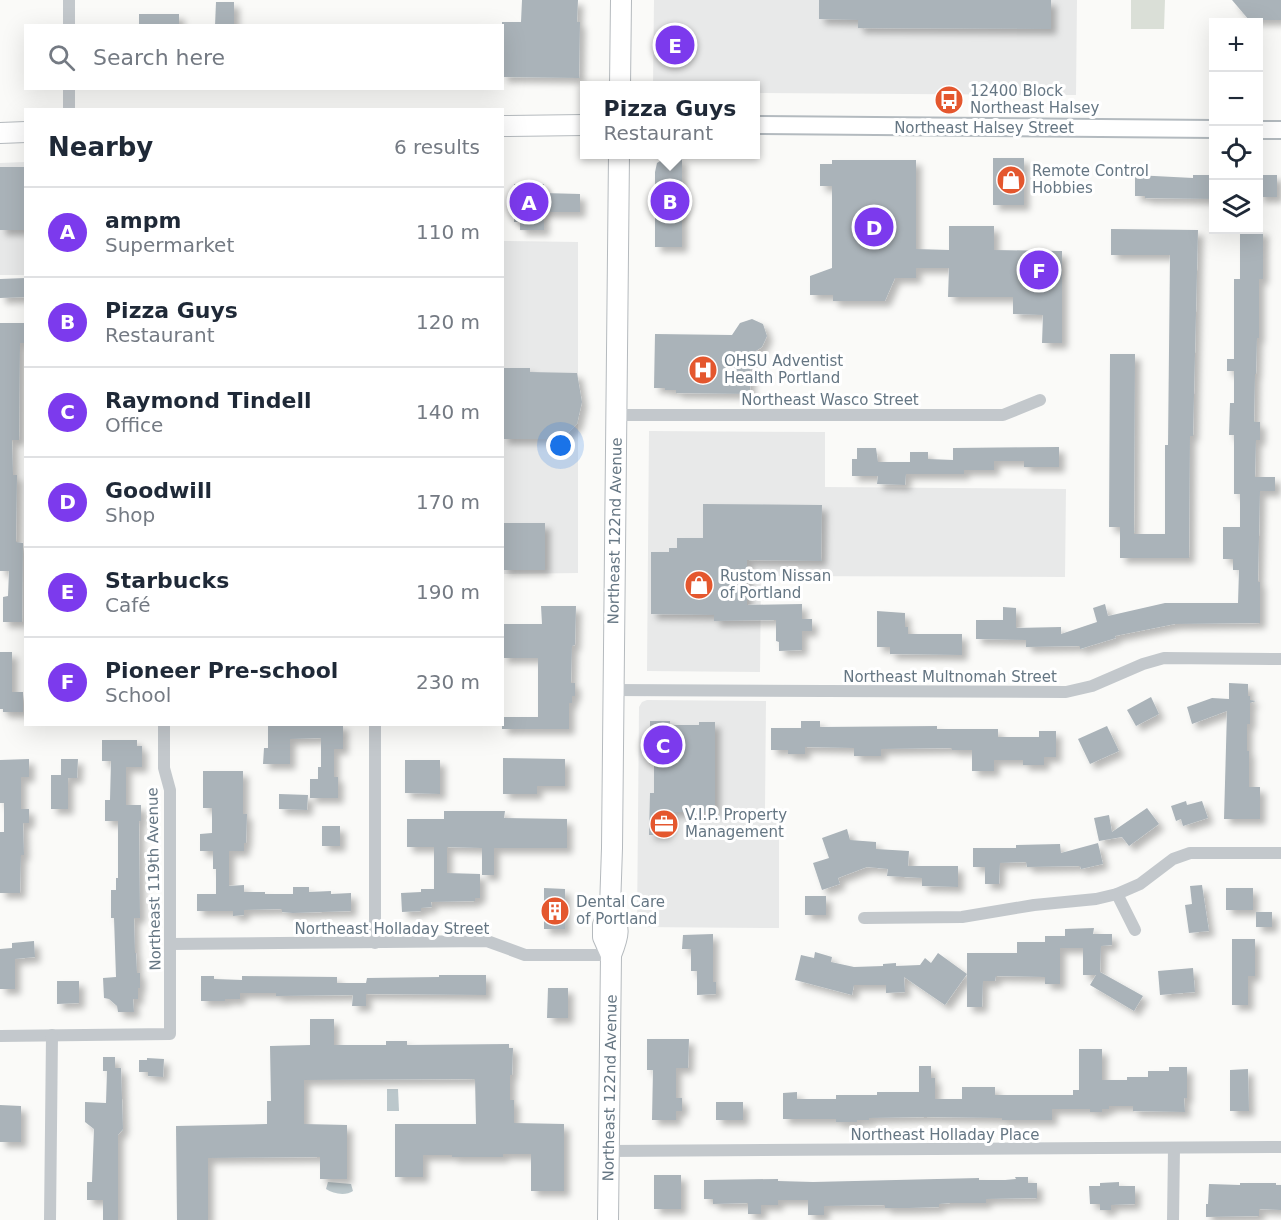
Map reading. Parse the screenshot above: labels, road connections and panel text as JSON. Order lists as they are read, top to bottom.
{
  "streets": {
    "main road": ["Northeast Halsey Street", "Northeast 122nd Avenue"],
    "street": [
      "Northeast Wasco Street",
      "Northeast Multnomah Street",
      "Northeast 119th Avenue",
      "Northeast Holladay Street",
      "Northeast Holladay Place"
    ]
  },
  "crossings": [
    ["Northeast Wasco Street", "Northeast 122nd Avenue"],
    ["Northeast 122nd Avenue", "Northeast Multnomah Street"],
    ["Northeast 122nd Avenue", "Northeast Holladay Street"],
    ["Northeast 122nd Avenue", "Northeast Holladay Place"],
    ["Northeast 119th Avenue", "Northeast Holladay Street"]
  ],
  "places": {
    "bus stop": ["12400 Block Northeast Halsey"],
    "shop": ["Remote Control Hobbies", "Rustom Nissan of Portland"],
    "hospital": ["OHSU Adventist Health Portland"],
    "office": ["V.I.P. Property Management"],
    "building": ["Dental Care of Portland"]
  },
  "page": {
    "map_buttons": ["+", "−"],
    "pins": [
      "E",
      "B",
      "A",
      "D",
      "F",
      "C"
    ],
    "search": "Search here",
    "popup": ["Pizza Guys", "Restaurant"],
    "heading": ["Nearby", "6 results"],
    "list": [
      {
        "mark": "A",
        "name": "ampm",
        "note": "Supermarket",
        "value": "110 m"
      },
      {
        "mark": "B",
        "name": "Pizza Guys",
        "note": "Restaurant",
        "value": "120 m"
      },
      {
        "mark": "C",
        "name": "Raymond Tindell",
        "note": "Office",
        "value": "140 m"
      },
      {
        "mark": "D",
        "name": "Goodwill",
        "note": "Shop",
        "value": "170 m"
      },
      {
        "mark": "E",
        "name": "Starbucks",
        "note": "Café",
        "value": "190 m"
      },
      {
        "mark": "F",
        "name": "Pioneer Pre-school",
        "note": "School",
        "value": "230 m"
      }
    ]
  }
}
